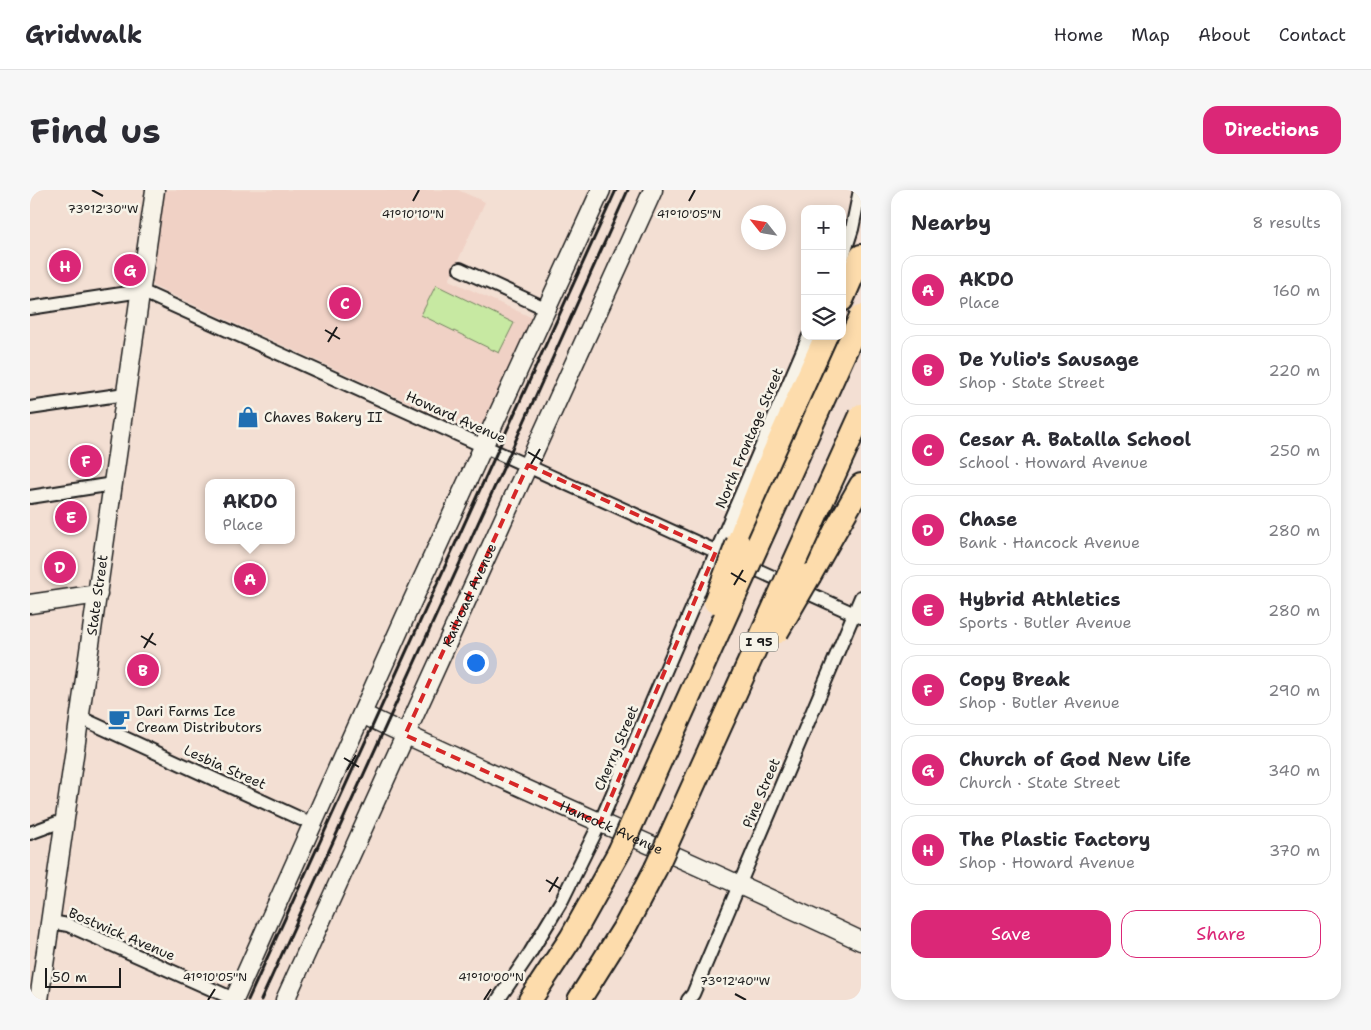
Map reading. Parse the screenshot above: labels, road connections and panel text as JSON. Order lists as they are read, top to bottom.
{
  "streets": {
    "highway": ["I 95"],
    "street": [
      "Howard Avenue",
      "North Frontage Street",
      "State Street",
      "Railroad Avenue",
      "Cherry Street",
      "Lesbia Street",
      "Pine Street",
      "Hancock Avenue",
      "Bostwick Avenue"
    ]
  },
  "crossings": [
    ["Howard Avenue", "North Frontage Street"],
    ["Howard Avenue", "State Street"],
    ["Howard Avenue", "Railroad Avenue"],
    ["Howard Avenue", "Cherry Street"],
    ["Howard Avenue", "Pine Street"],
    ["North Frontage Street", "Cherry Street"],
    ["State Street", "Lesbia Street"],
    ["State Street", "Bostwick Avenue"],
    ["Railroad Avenue", "Hancock Avenue"],
    ["Cherry Street", "Hancock Avenue"],
    ["Pine Street", "Hancock Avenue"]
  ],
  "places": {
    "shop": ["Chaves Bakery II"],
    "cafe": ["Dari Farms Ice Cream Distributors"]
  },
  "scale_bar": "50 m",
  "north": "top left",
  "page": {
    "header": "Gridwalk",
    "nav": [
      "Home",
      "Map",
      "About",
      "Contact"
    ],
    "buttons": [
      "Directions",
      ["Save", "Share"]
    ],
    "title": "Find us",
    "heading": ["Nearby", "8 results"],
    "map_buttons": ["+", "−"],
    "pins": [
      "H",
      "G",
      "C",
      "F",
      "E",
      "D",
      "A",
      "B"
    ],
    "list": [
      {
        "mark": "A",
        "name": "AKDO",
        "note": "Place",
        "value": "160 m"
      },
      {
        "mark": "B",
        "name": "De Yulio's Sausage",
        "note": "Shop · State Street",
        "value": "220 m"
      },
      {
        "mark": "C",
        "name": "Cesar A. Batalla School",
        "note": "School · Howard Avenue",
        "value": "250 m"
      },
      {
        "mark": "D",
        "name": "Chase",
        "note": "Bank · Hancock Avenue",
        "value": "280 m"
      },
      {
        "mark": "E",
        "name": "Hybrid Athletics",
        "note": "Sports · Butler Avenue",
        "value": "280 m"
      },
      {
        "mark": "F",
        "name": "Copy Break",
        "note": "Shop · Butler Avenue",
        "value": "290 m"
      },
      {
        "mark": "G",
        "name": "Church of God New Life",
        "note": "Church · State Street",
        "value": "340 m"
      },
      {
        "mark": "H",
        "name": "The Plastic Factory",
        "note": "Shop · Howard Avenue",
        "value": "370 m"
      }
    ],
    "popup": ["AKDO", "Place"],
    "scale": "50 m"
  },
  "coordinates": [
    "73°12'30\"W",
    "41°10'10\"N",
    "41°10'05\"N",
    "41°10'00\"N",
    "73°12'40\"W"
  ]
}
